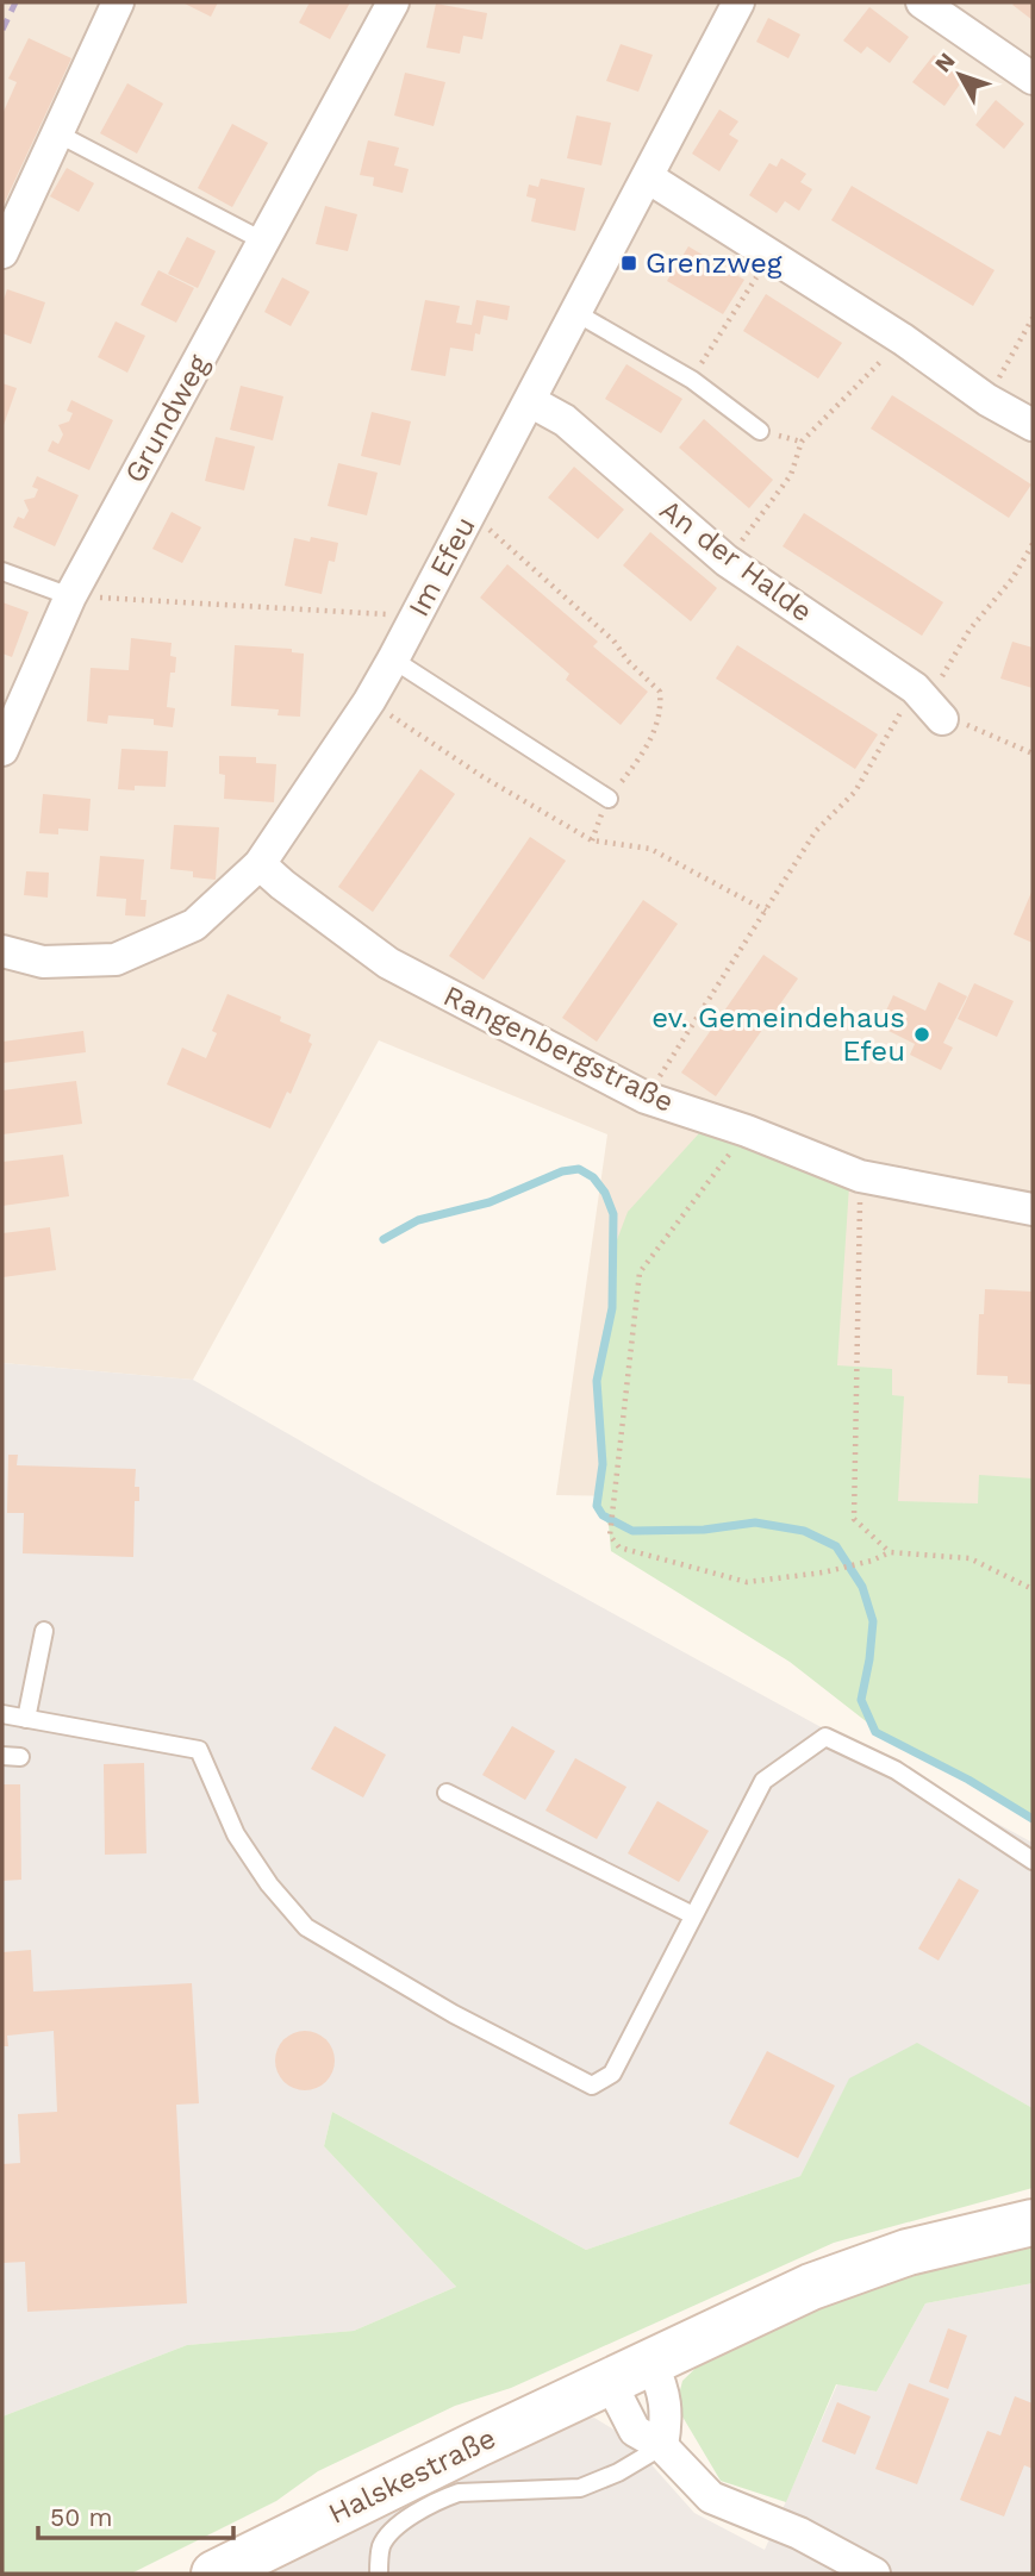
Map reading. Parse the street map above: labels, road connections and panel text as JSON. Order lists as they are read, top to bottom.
{
  "streets": {
    "street": [
      "Grundweg",
      "An der Halde",
      "Im Efeu",
      "Rangenbergstraße",
      "Halskestraße"
    ]
  },
  "crossings": [
    ["An der Halde", "Im Efeu"],
    ["Im Efeu", "Rangenbergstraße"]
  ],
  "places": {
    "transit": ["Grenzweg"],
    "other": ["ev. Gemeindehaus Efeu"]
  },
  "scale_bar": "50 m",
  "north": "top left"
}
